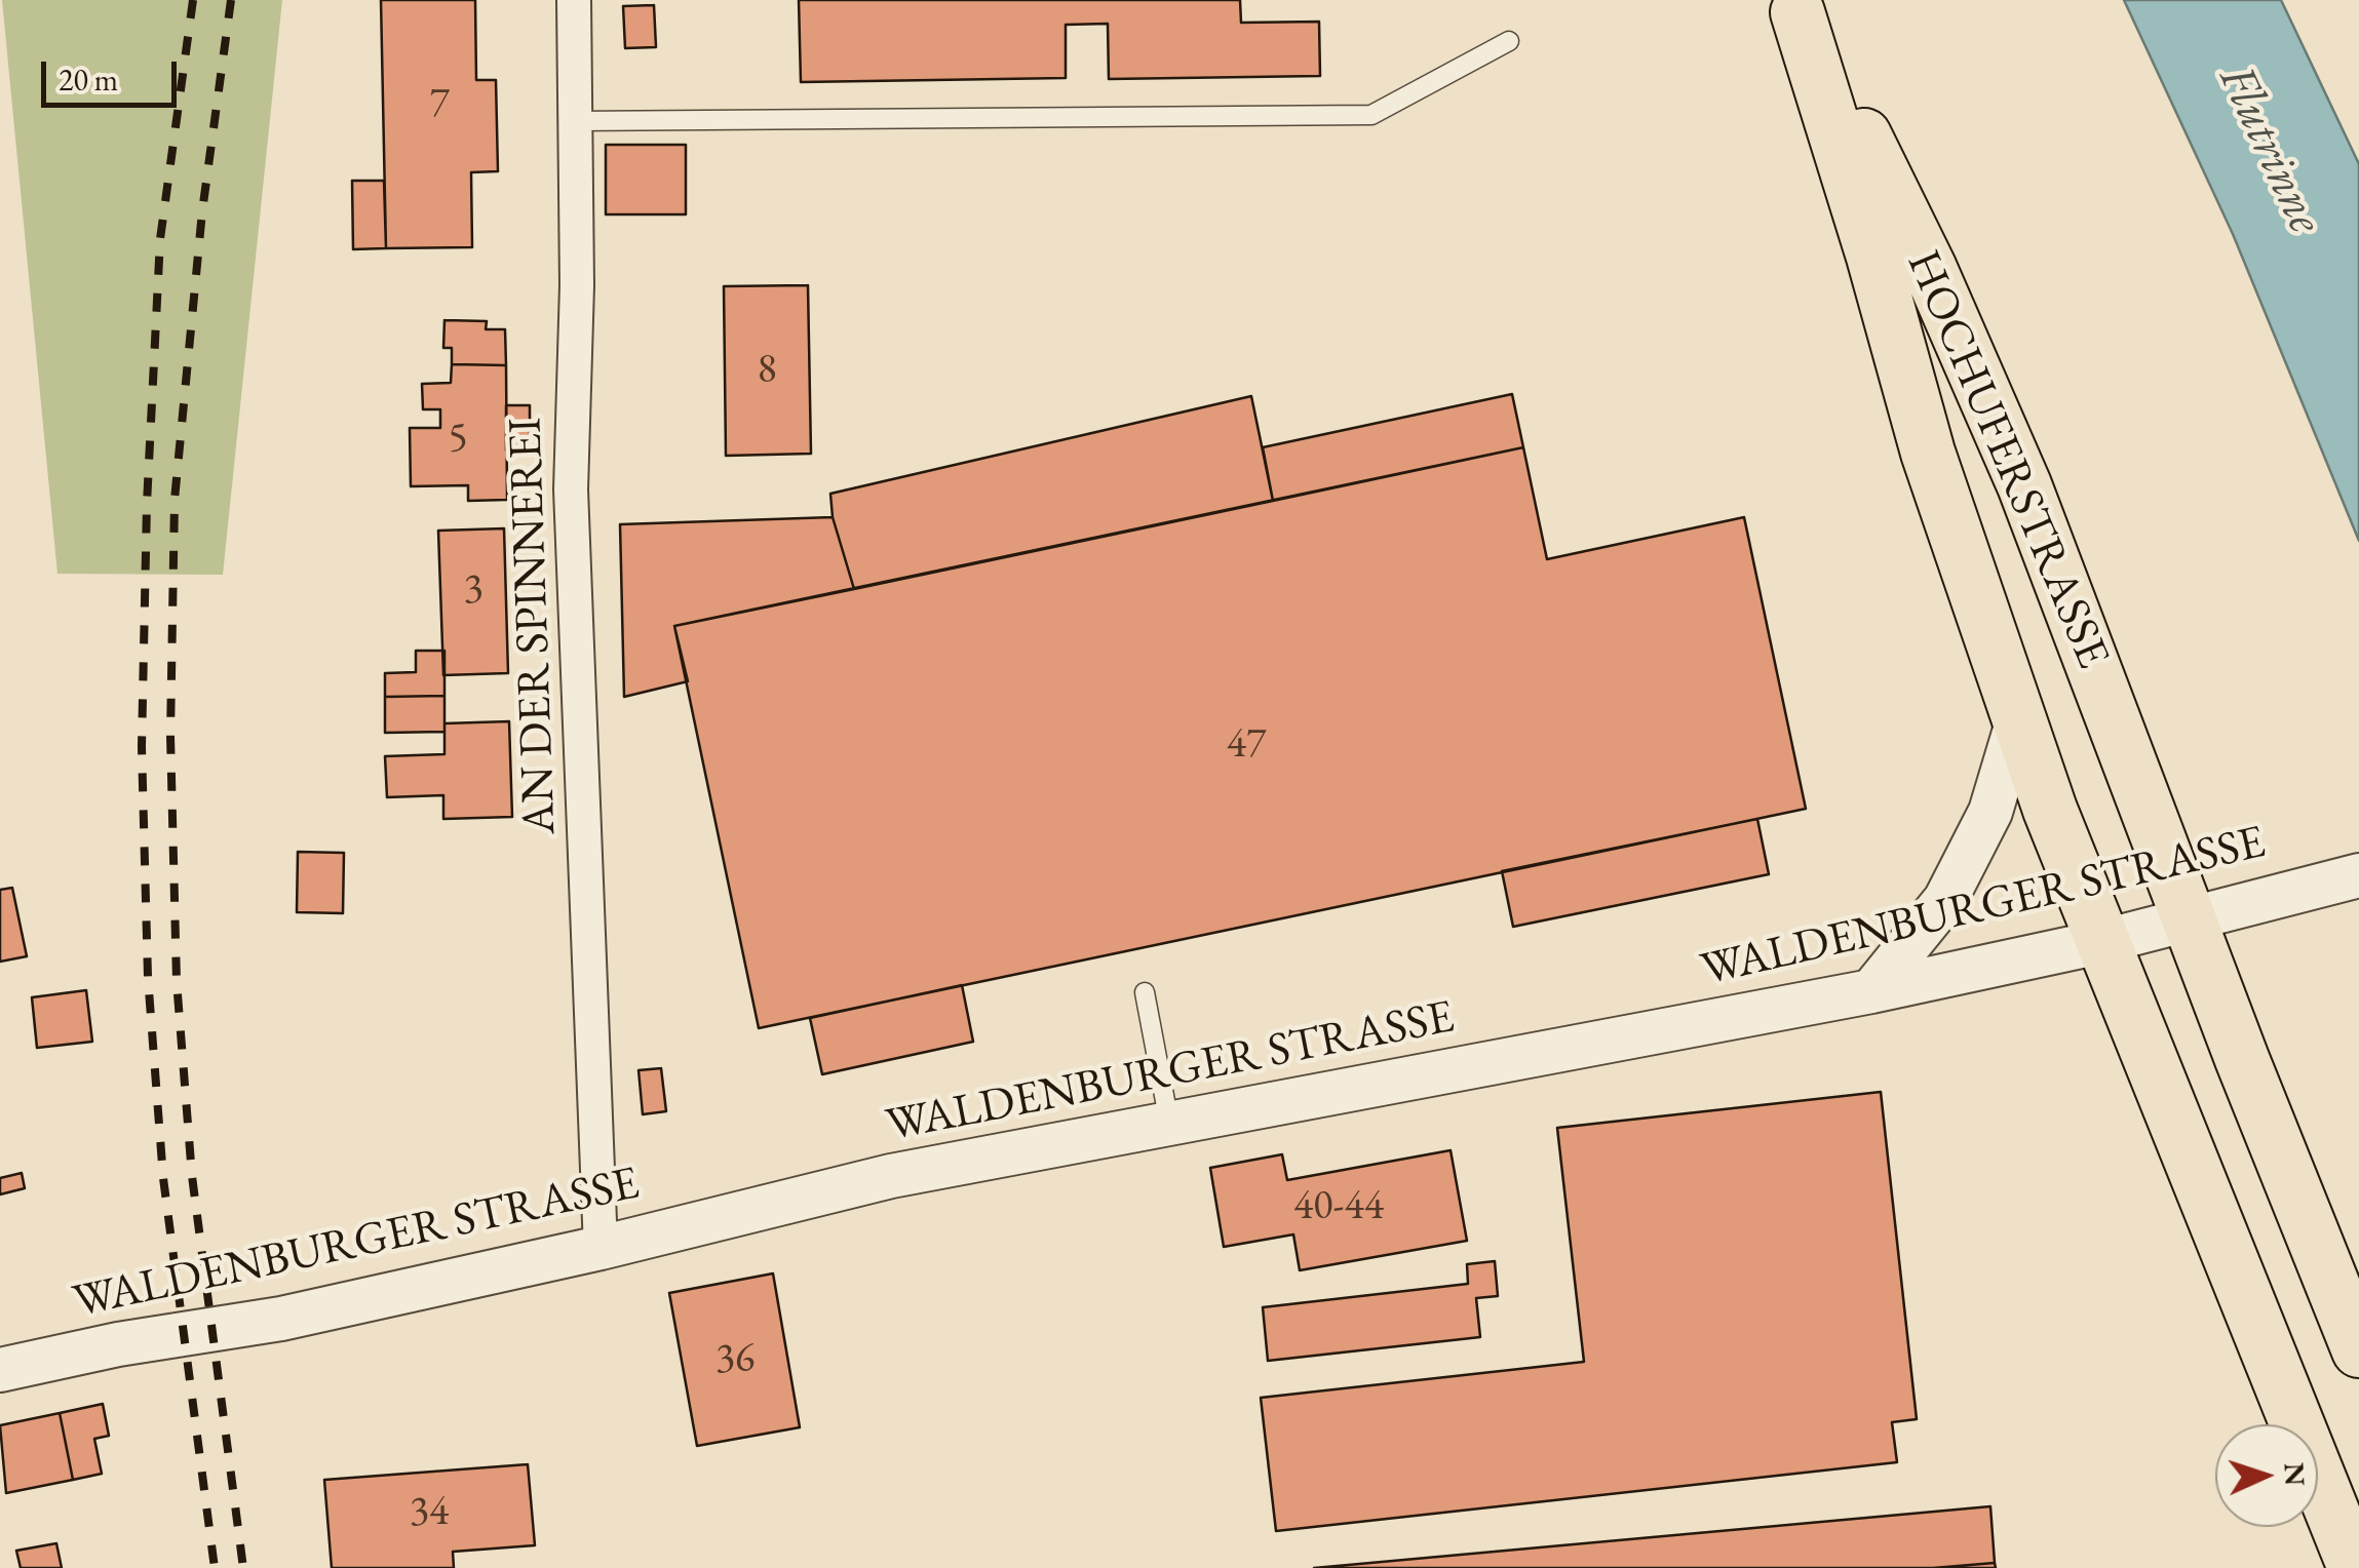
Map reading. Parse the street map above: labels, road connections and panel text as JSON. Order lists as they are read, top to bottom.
{
  "streets": {
    "main road": ["HOCHUFERSTRASSE"],
    "street": ["AN DER SPINNEREI", "WALDENBURGER STRASSE"]
  },
  "crossings": [
    ["HOCHUFERSTRASSE", "WALDENBURGER STRASSE"],
    ["AN DER SPINNEREI", "WALDENBURGER STRASSE"]
  ],
  "water": ["Flutrinne"],
  "house_numbers": [
    "7",
    "8",
    "5",
    "3",
    "47",
    "40-44",
    "36",
    "34"
  ],
  "scale_bar": "20 m",
  "north": "right"
}
